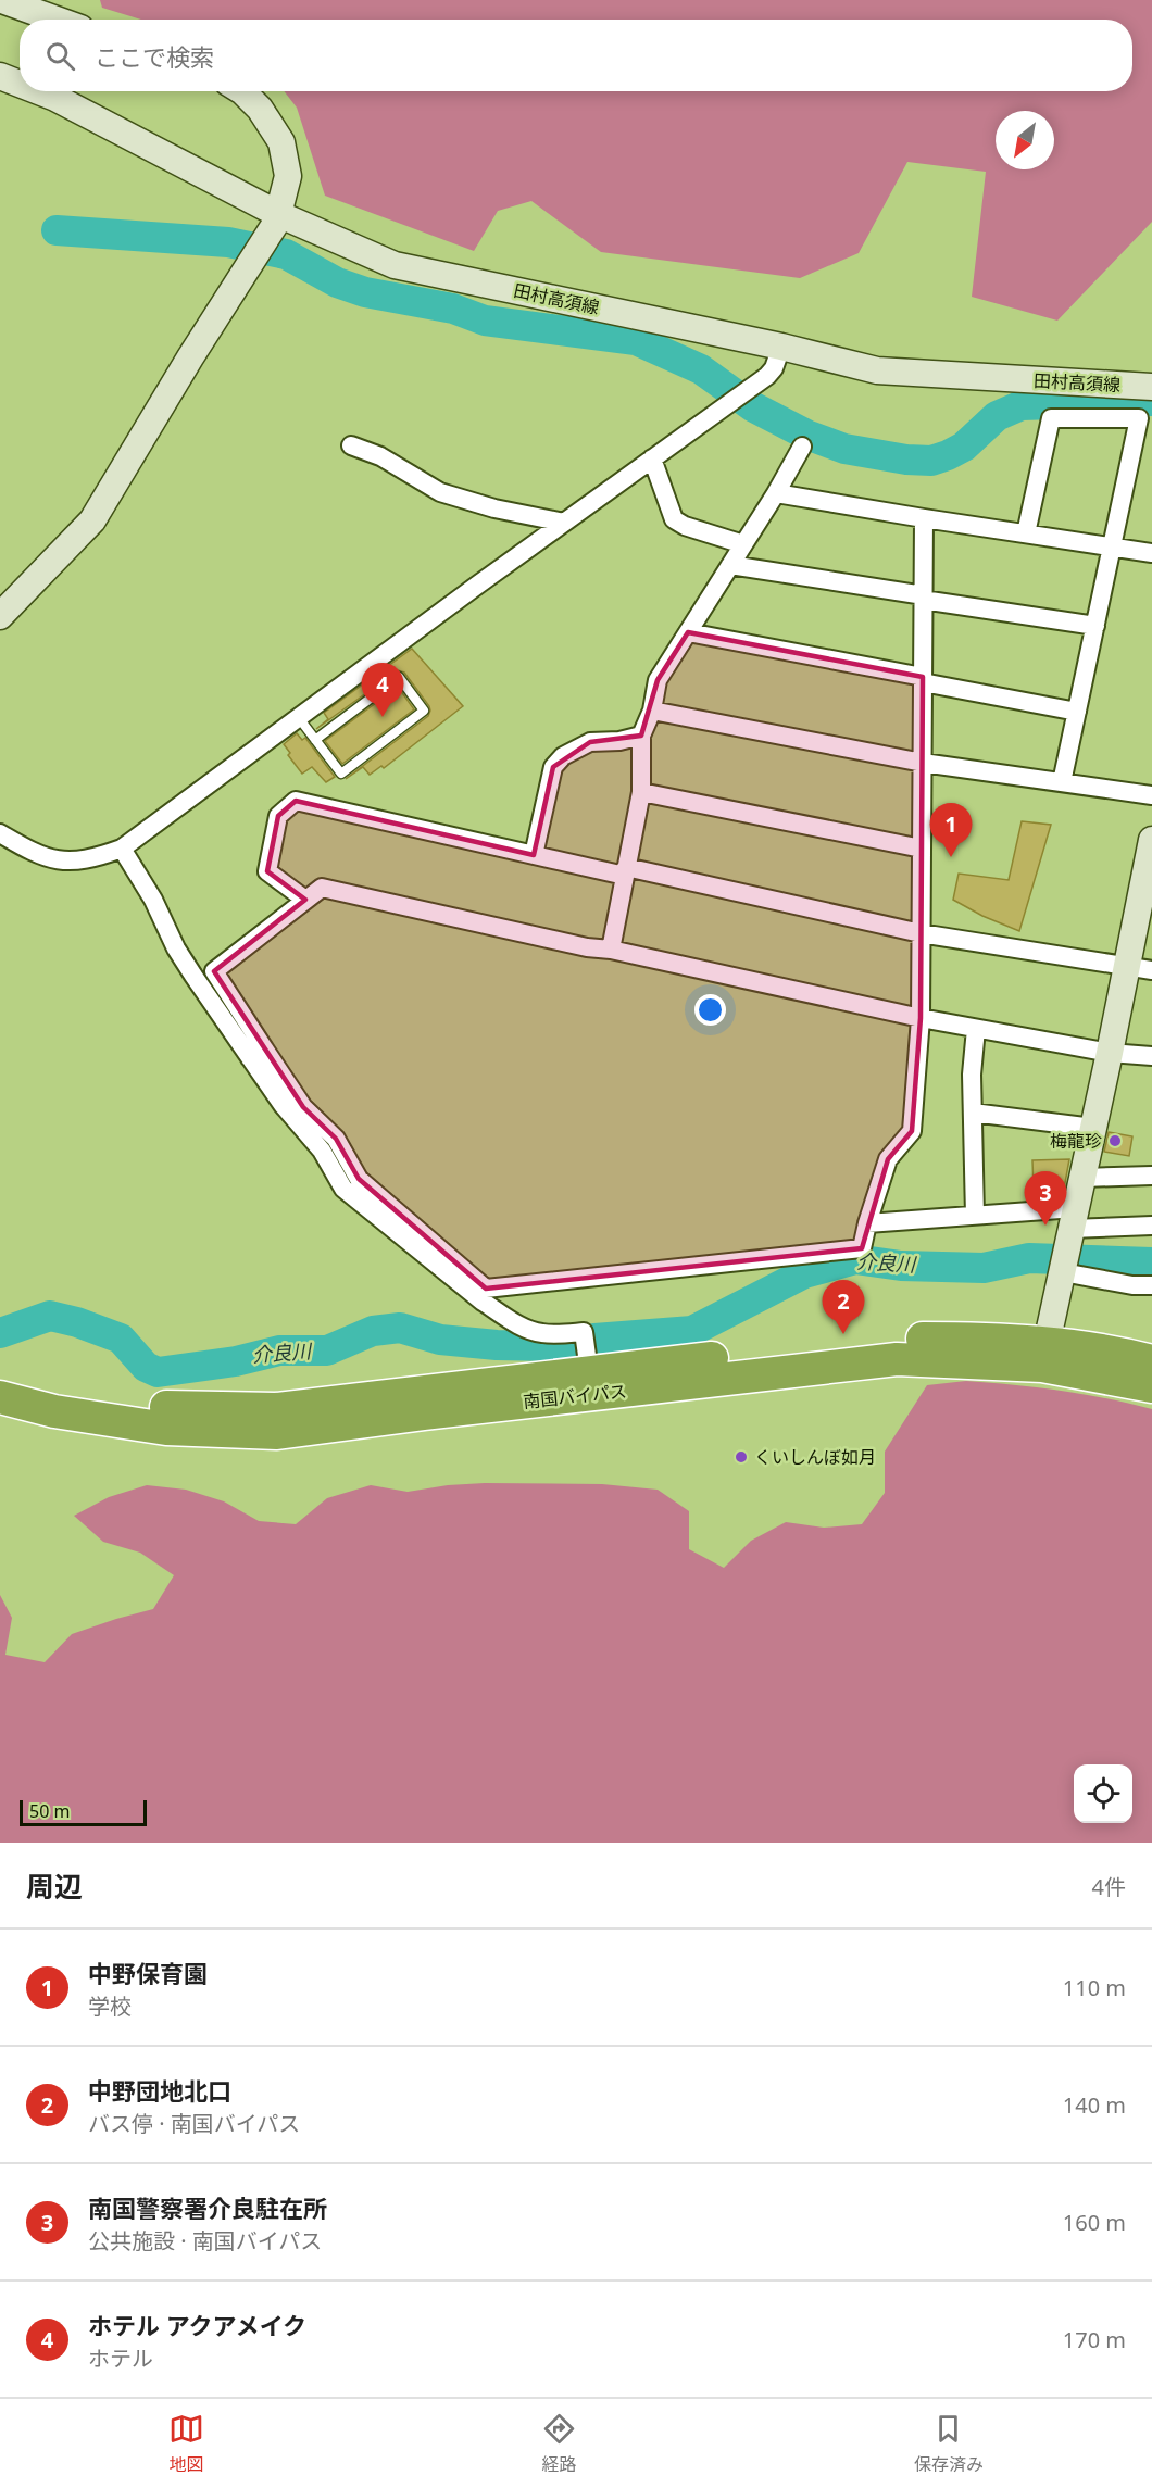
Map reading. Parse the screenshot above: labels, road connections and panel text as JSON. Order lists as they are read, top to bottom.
{
  "streets": {
    "highway": ["南国バイパス"],
    "main road": ["田村高須線"]
  },
  "water": ["介良川"],
  "places": ["梅龍珍", "くいしんぼ如月"],
  "scale_bar": "50 m",
  "north": "bottom left",
  "page": {
    "search": "ここで検索",
    "pins": [
      "4",
      "1",
      "3",
      "2"
    ],
    "scale": "50 m",
    "heading": ["周辺", "4件"],
    "list": [
      {
        "mark": "1",
        "name": "中野保育園",
        "note": "学校",
        "value": "110 m"
      },
      {
        "mark": "2",
        "name": "中野団地北口",
        "note": "バス停 · 南国バイパス",
        "value": "140 m"
      },
      {
        "mark": "3",
        "name": "南国警察署介良駐在所",
        "note": "公共施設 · 南国バイパス",
        "value": "160 m"
      },
      {
        "mark": "4",
        "name": "ホテル アクアメイク",
        "note": "ホテル",
        "value": "170 m"
      }
    ],
    "nav": ["地図", "経路", "保存済み"]
  }
}
